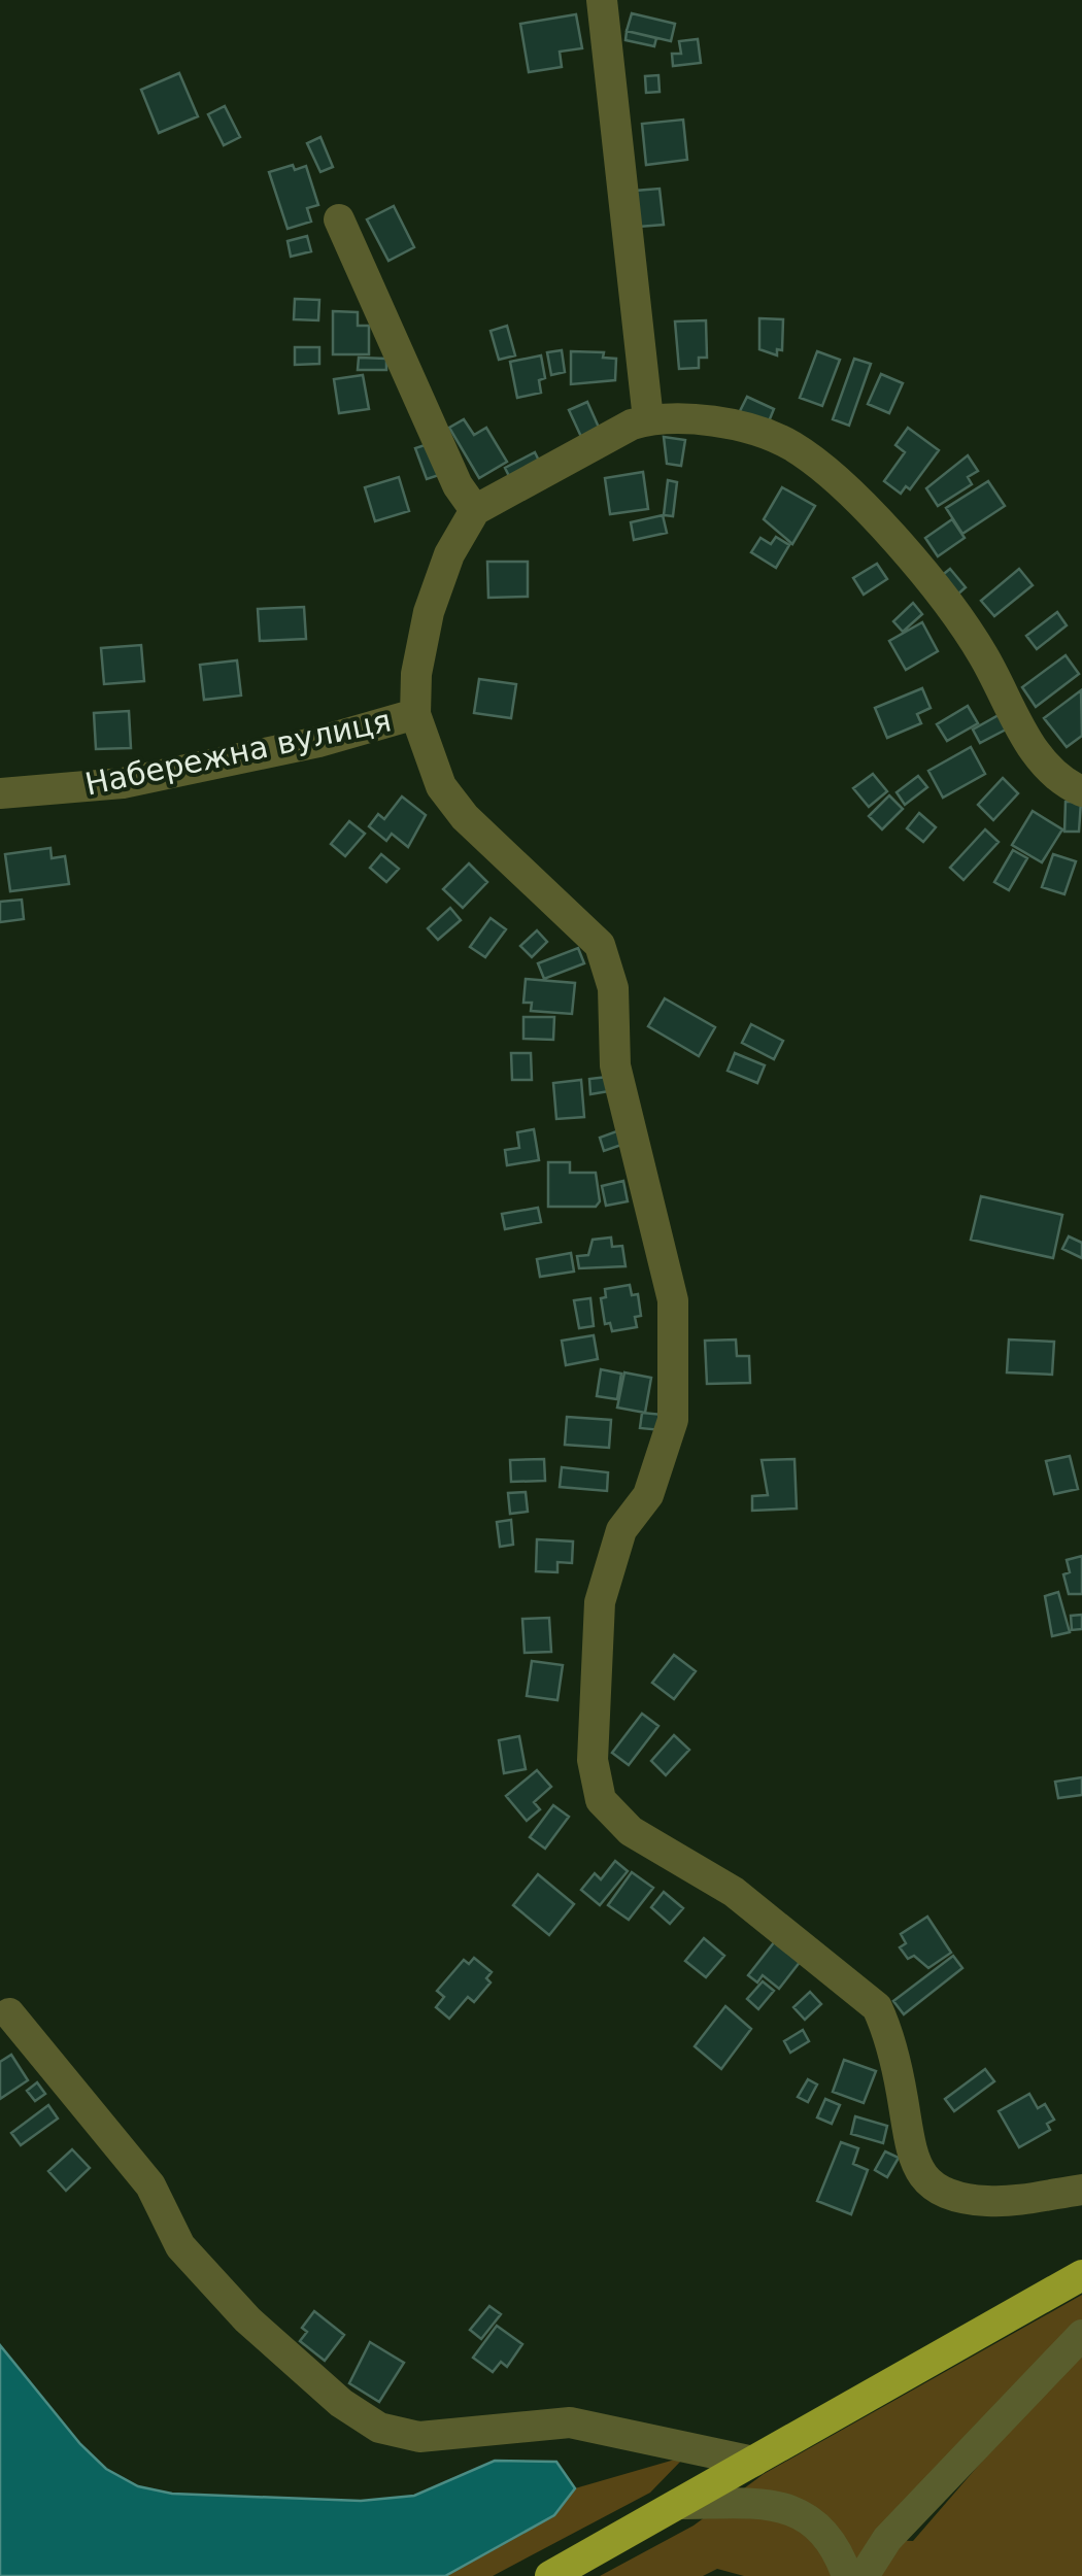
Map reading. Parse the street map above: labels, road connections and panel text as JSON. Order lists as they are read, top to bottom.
{
  "streets": {
    "street": ["Набережна вулиця"]
  }
}
